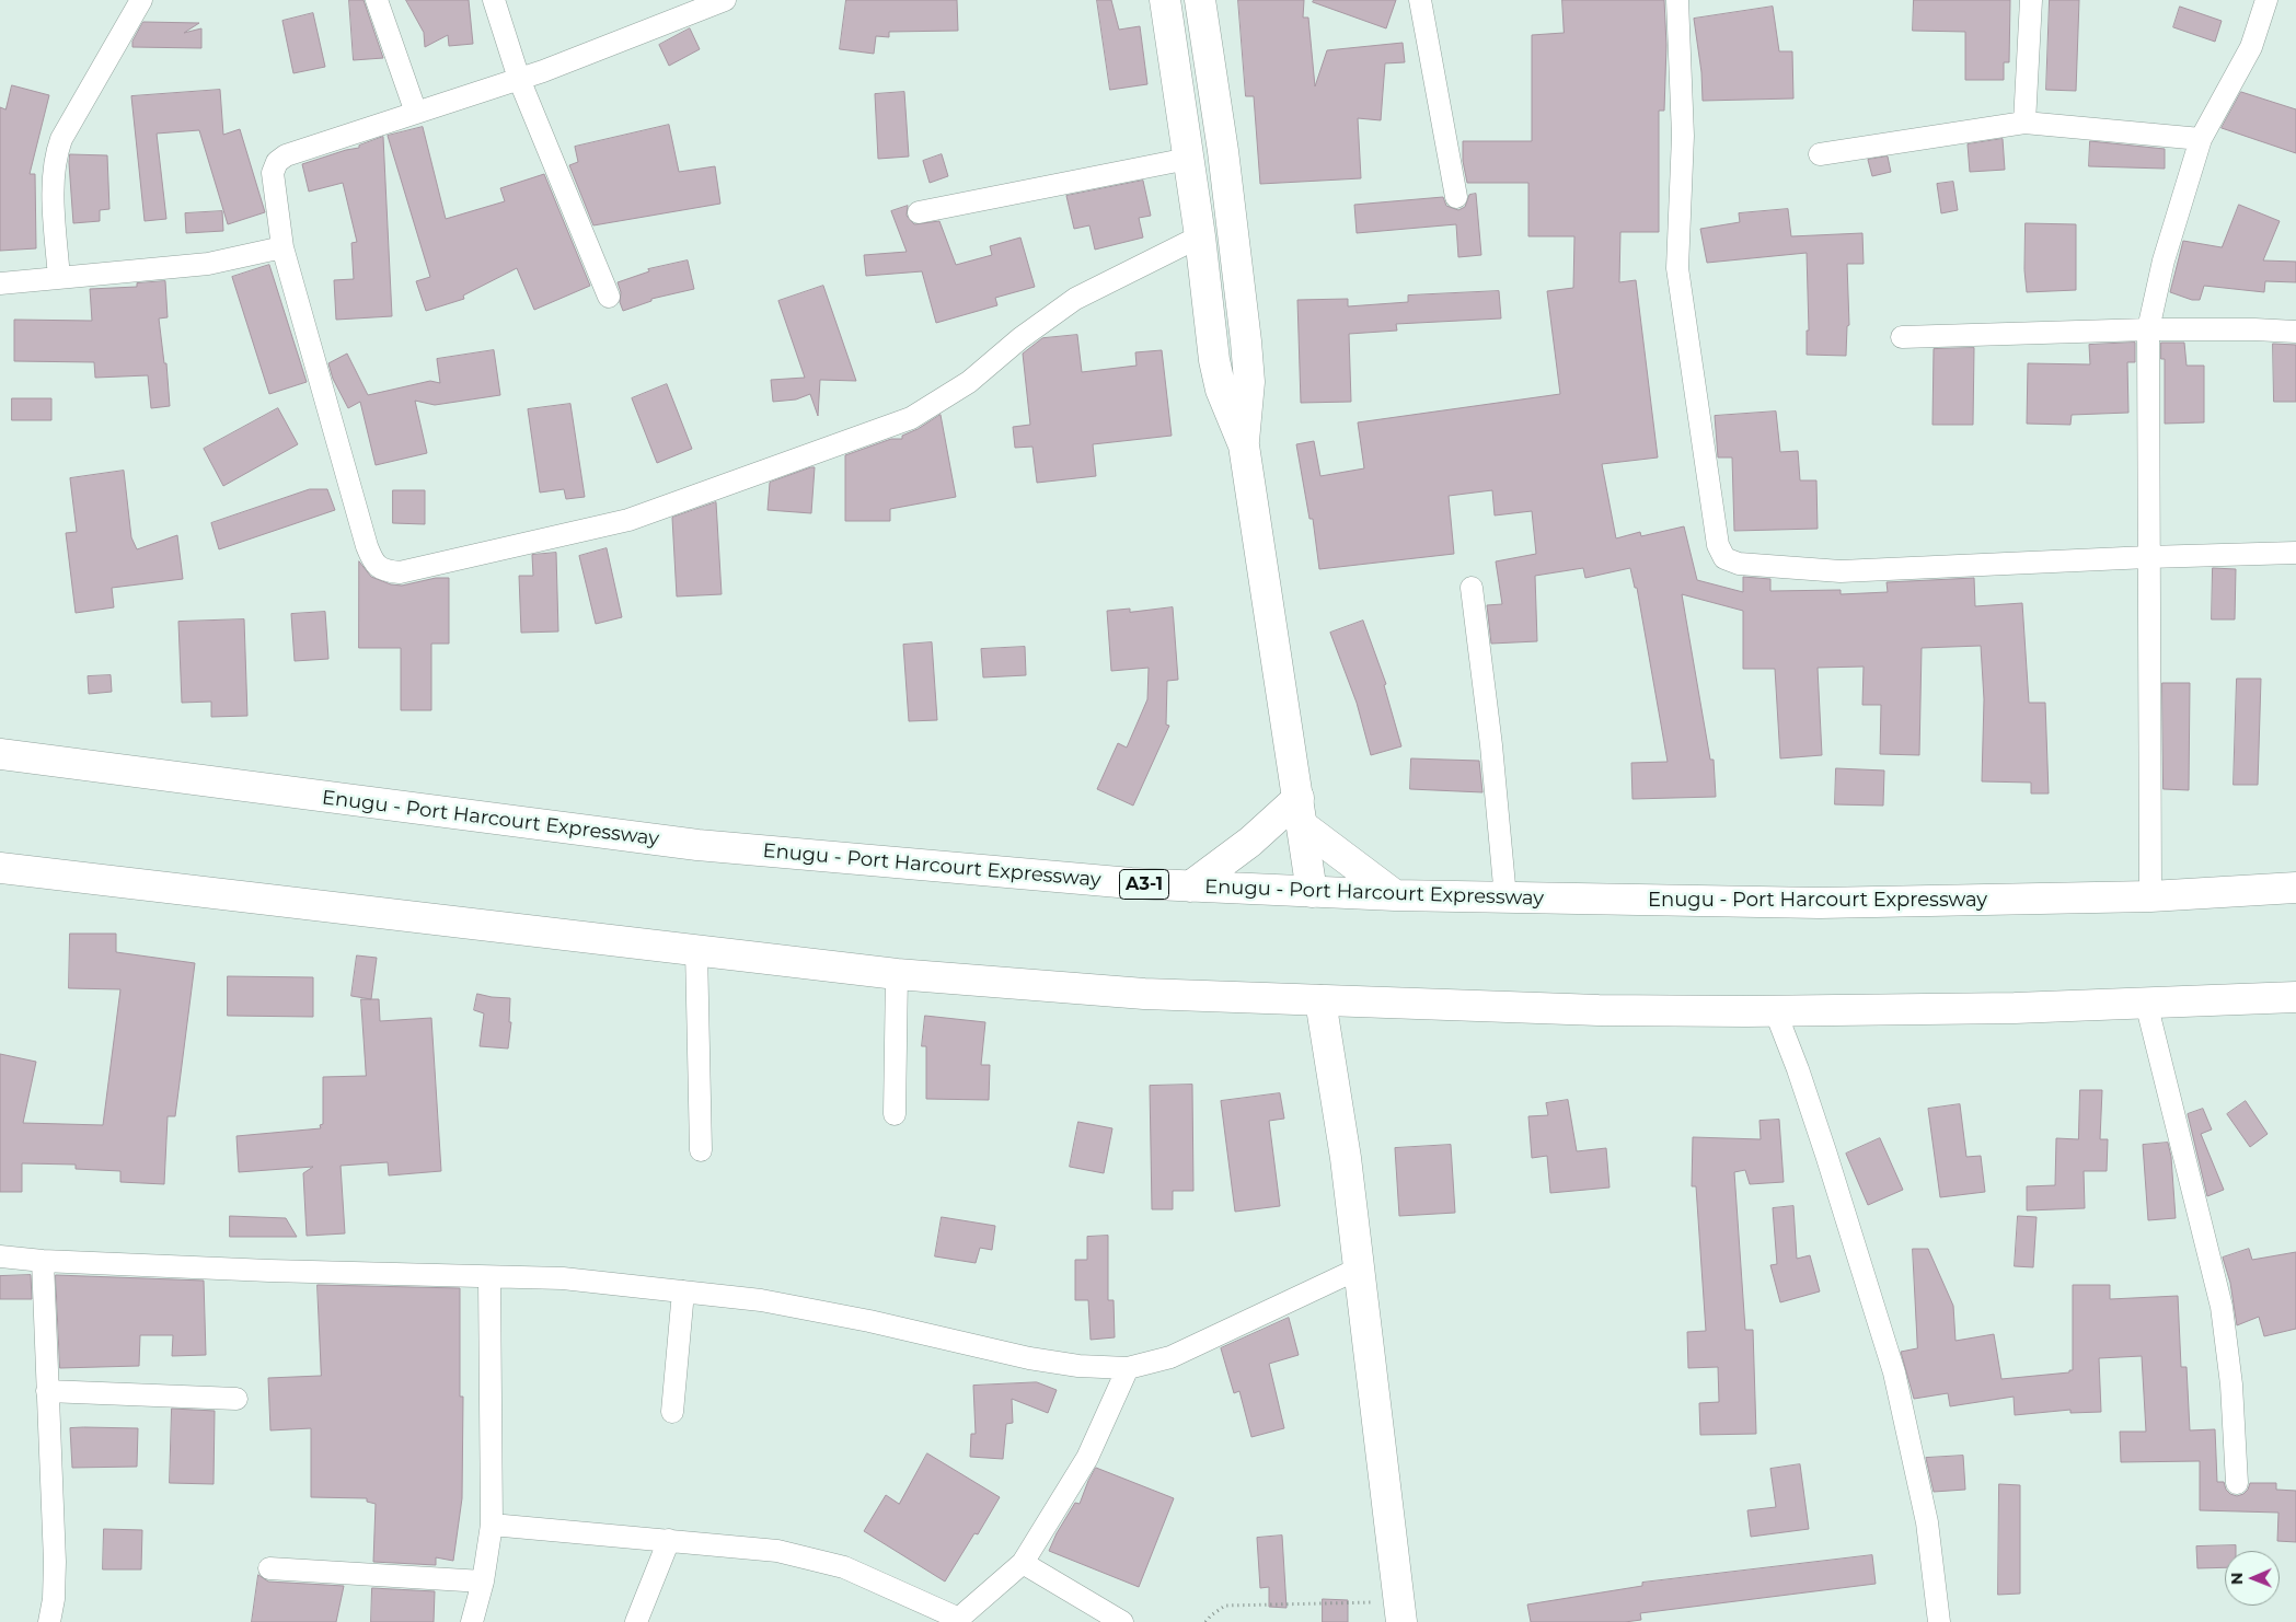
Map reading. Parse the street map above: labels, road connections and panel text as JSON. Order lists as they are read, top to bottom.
{
  "streets": {
    "main road": ["Enugu - Port Harcourt Expressway", "A3-1"]
  },
  "north": "left"
}
